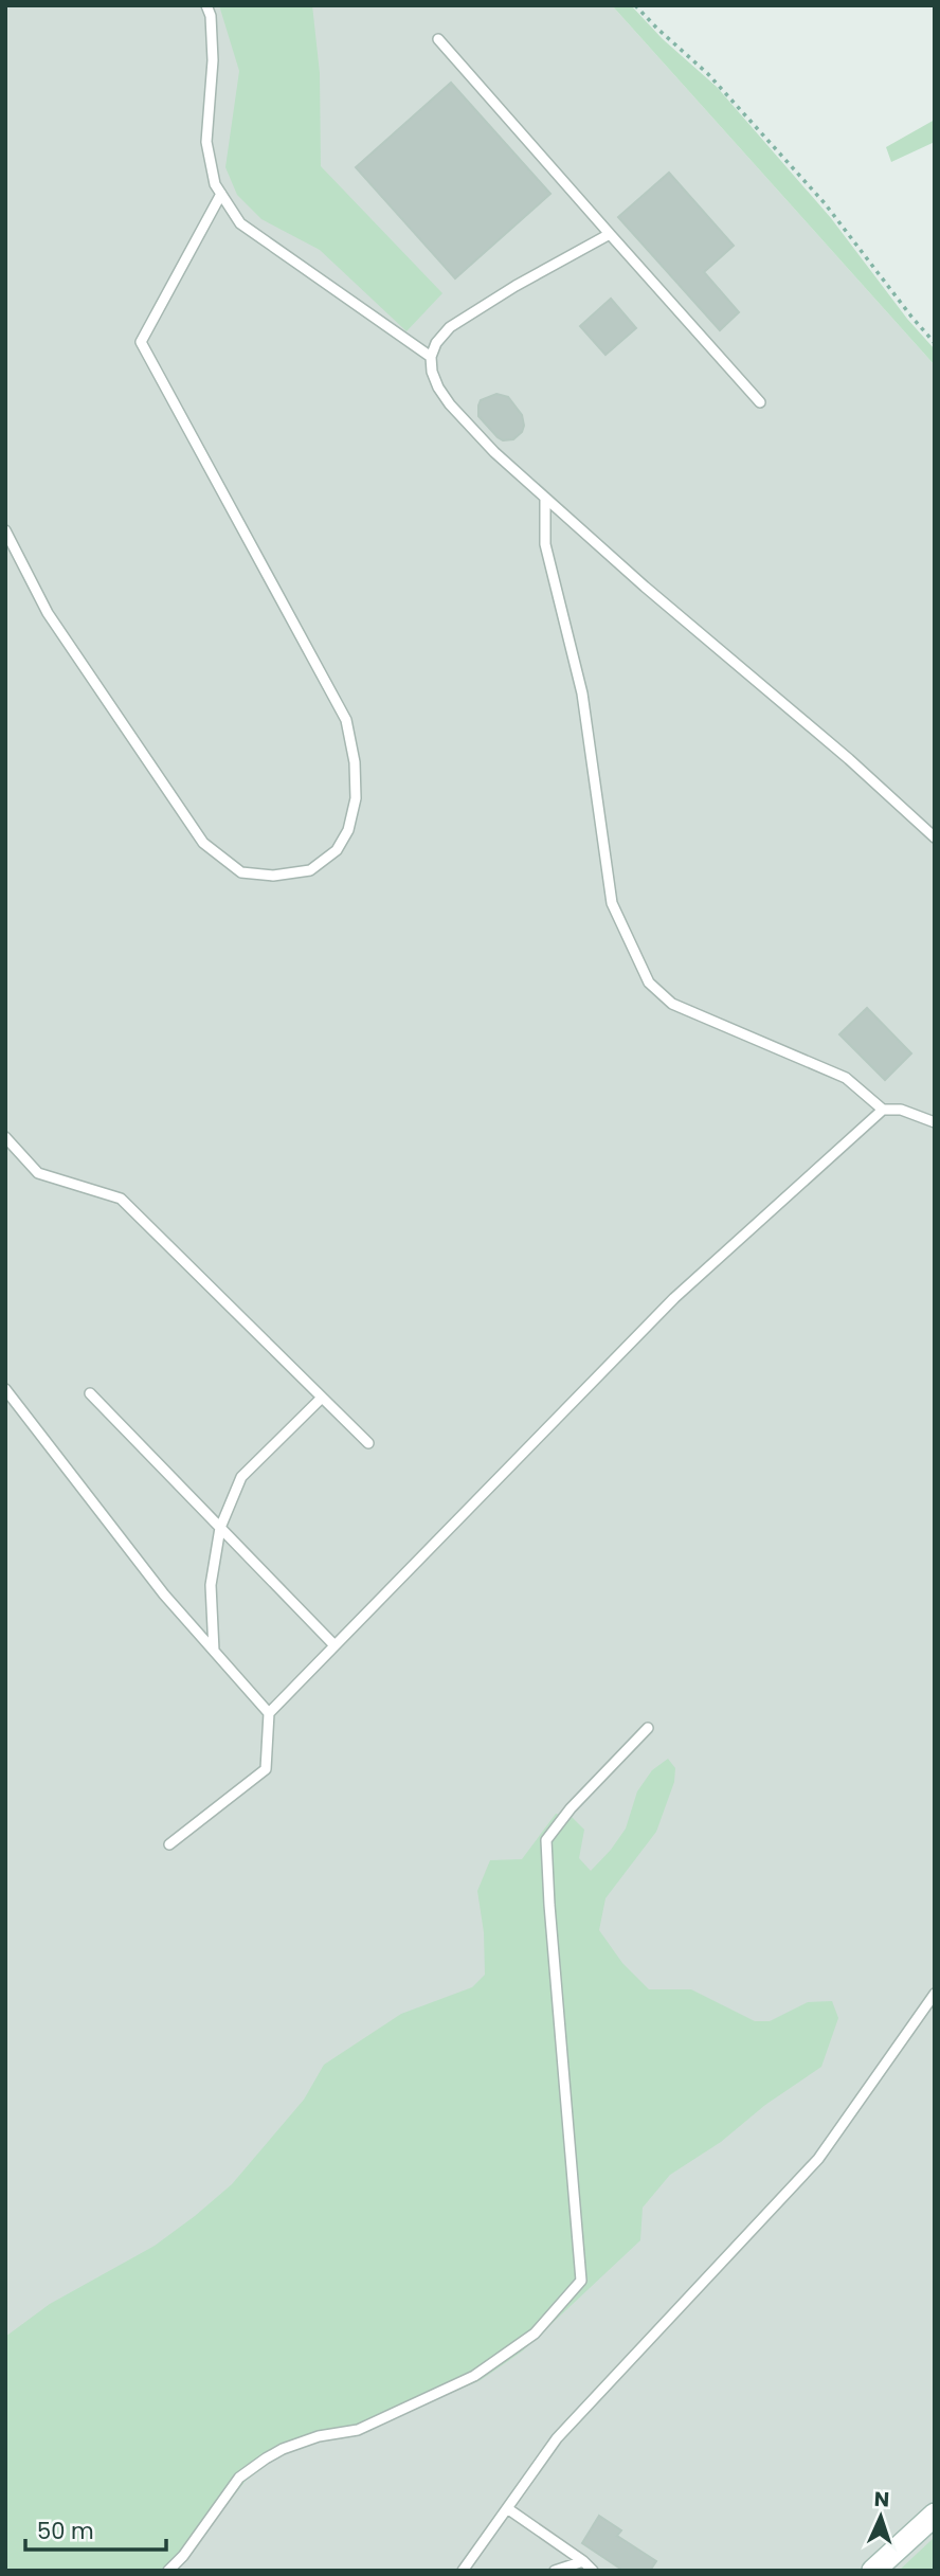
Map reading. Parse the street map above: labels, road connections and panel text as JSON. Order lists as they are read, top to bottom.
{
  "scale_bar": "50 m",
  "north": "top"
}
